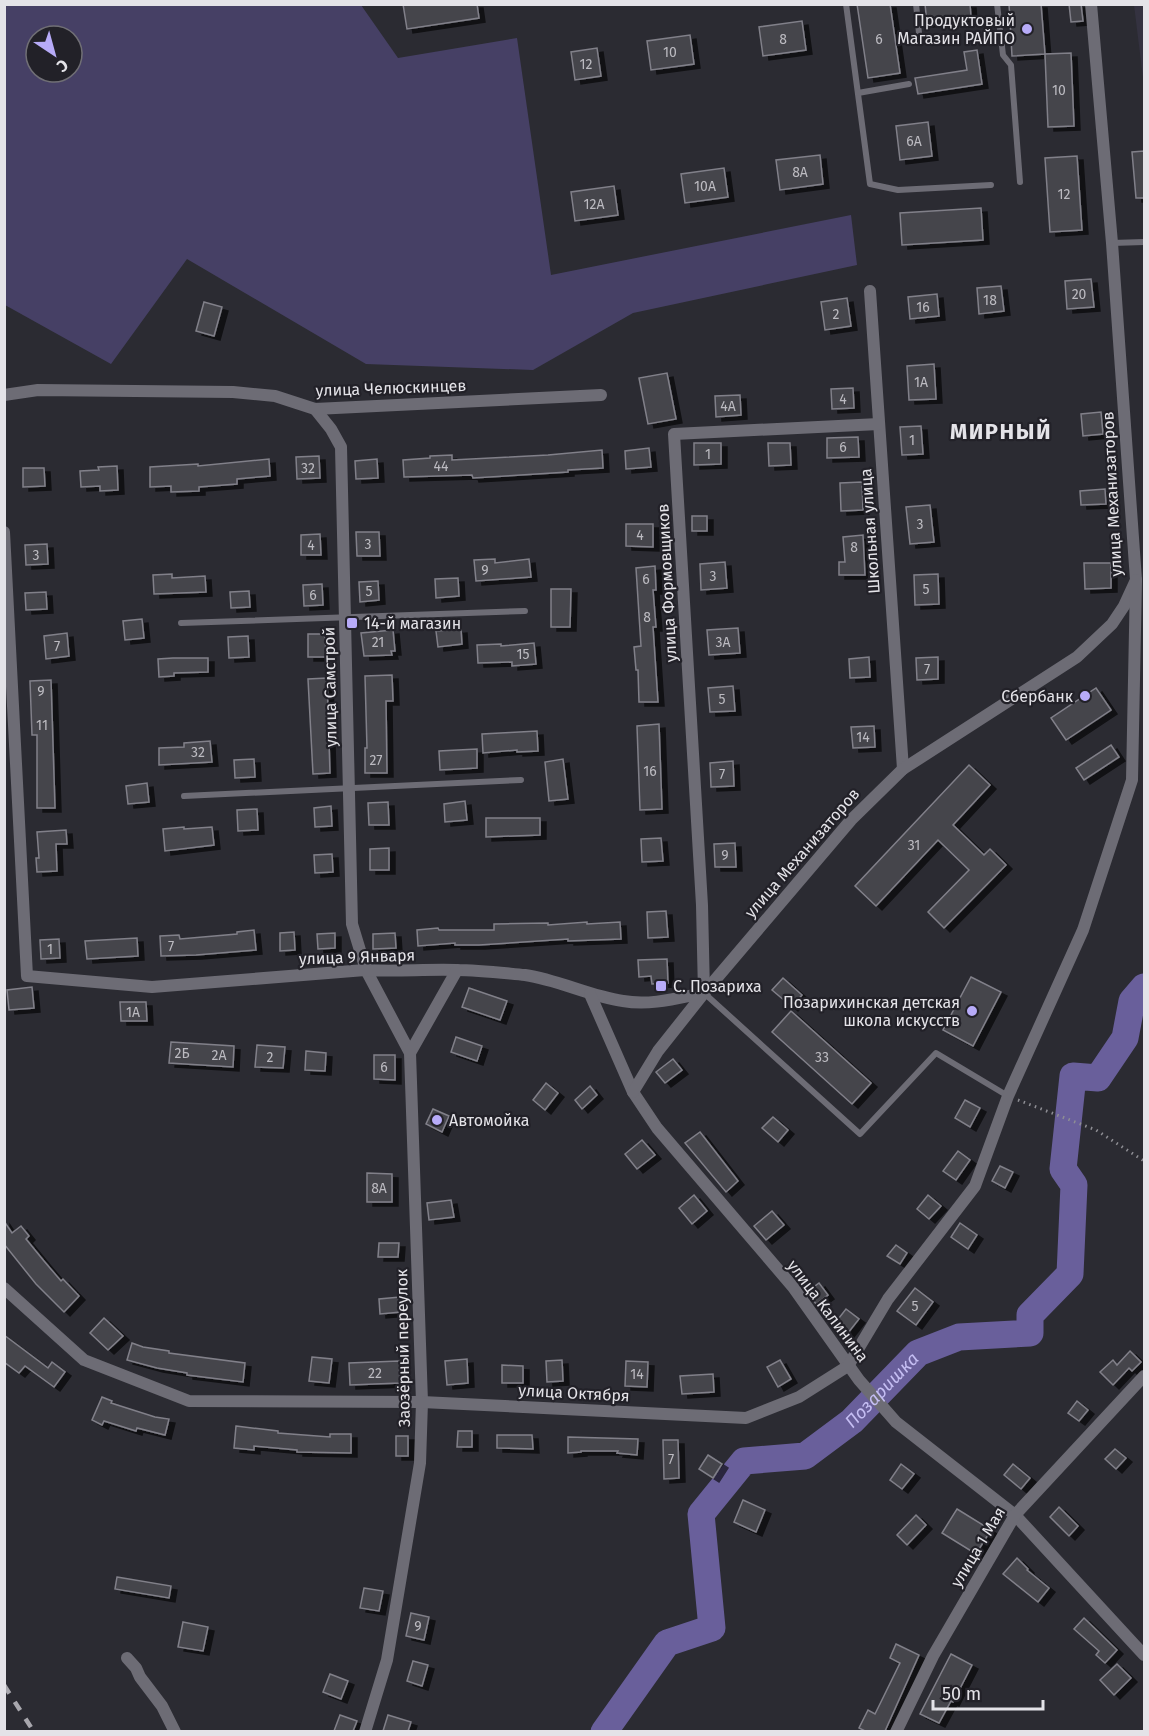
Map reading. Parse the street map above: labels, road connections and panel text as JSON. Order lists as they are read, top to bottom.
{
  "streets": {
    "street": [
      "улица Челюскинцев",
      "улица Механизаторов",
      "Школьная улица",
      "улица Формовщиков",
      "улица Самстрой",
      "улица 9 Января",
      "улица Калинина",
      "Заозёрный переулок",
      "улица Октября",
      "улица 1 Мая"
    ]
  },
  "crossings": [
    ["улица Челюскинцев", "улица Самстрой"],
    ["улица Механизаторов", "Школьная улица"],
    ["улица Механизаторов", "улица Формовщиков"],
    ["улица Механизаторов", "улица 9 Января"],
    ["улица Механизаторов", "улица Калинина"],
    ["улица Механизаторов", "улица Октября"],
    ["Школьная улица", "улица Формовщиков"],
    ["улица Формовщиков", "улица 9 Января"],
    ["улица Самстрой", "улица 9 Января"],
    ["улица Самстрой", "Заозёрный переулок"],
    ["улица 9 Января", "улица Калинина"],
    ["улица 9 Января", "Заозёрный переулок"],
    ["улица Калинина", "улица Октября"],
    ["улица Калинина", "улица 1 Мая"],
    ["Заозёрный переулок", "улица Октября"]
  ],
  "districts": ["МИРНЫЙ"],
  "water": ["Позаришка"],
  "places": {
    "other": [
      "Продуктовый Магазин РАЙПО",
      "Сбербанк",
      "Позарихинская детская школа искусств",
      "Автомойка"
    ],
    "transit": ["14-й магазин", "С. Позариха"]
  },
  "house_numbers": [
    "8",
    "6",
    "10",
    "12",
    "10",
    "6А",
    "8А",
    "10А",
    "12",
    "12А",
    "20",
    "18",
    "16",
    "2",
    "1А",
    "4",
    "4А",
    "1",
    "6",
    "1",
    "44",
    "32",
    "3",
    "4",
    "3",
    "4",
    "8",
    "3",
    "9",
    "3",
    "6",
    "5",
    "5",
    "6",
    "8",
    "21",
    "3А",
    "7",
    "15",
    "7",
    "9",
    "5",
    "11",
    "14",
    "32",
    "27",
    "16",
    "7",
    "31",
    "9",
    "7",
    "1",
    "1А",
    "2Б",
    "2А",
    "2",
    "33",
    "6",
    "8А",
    "5",
    "22",
    "14",
    "7",
    "9"
  ],
  "scale_bar": "50 m",
  "north": "bottom right"
}
